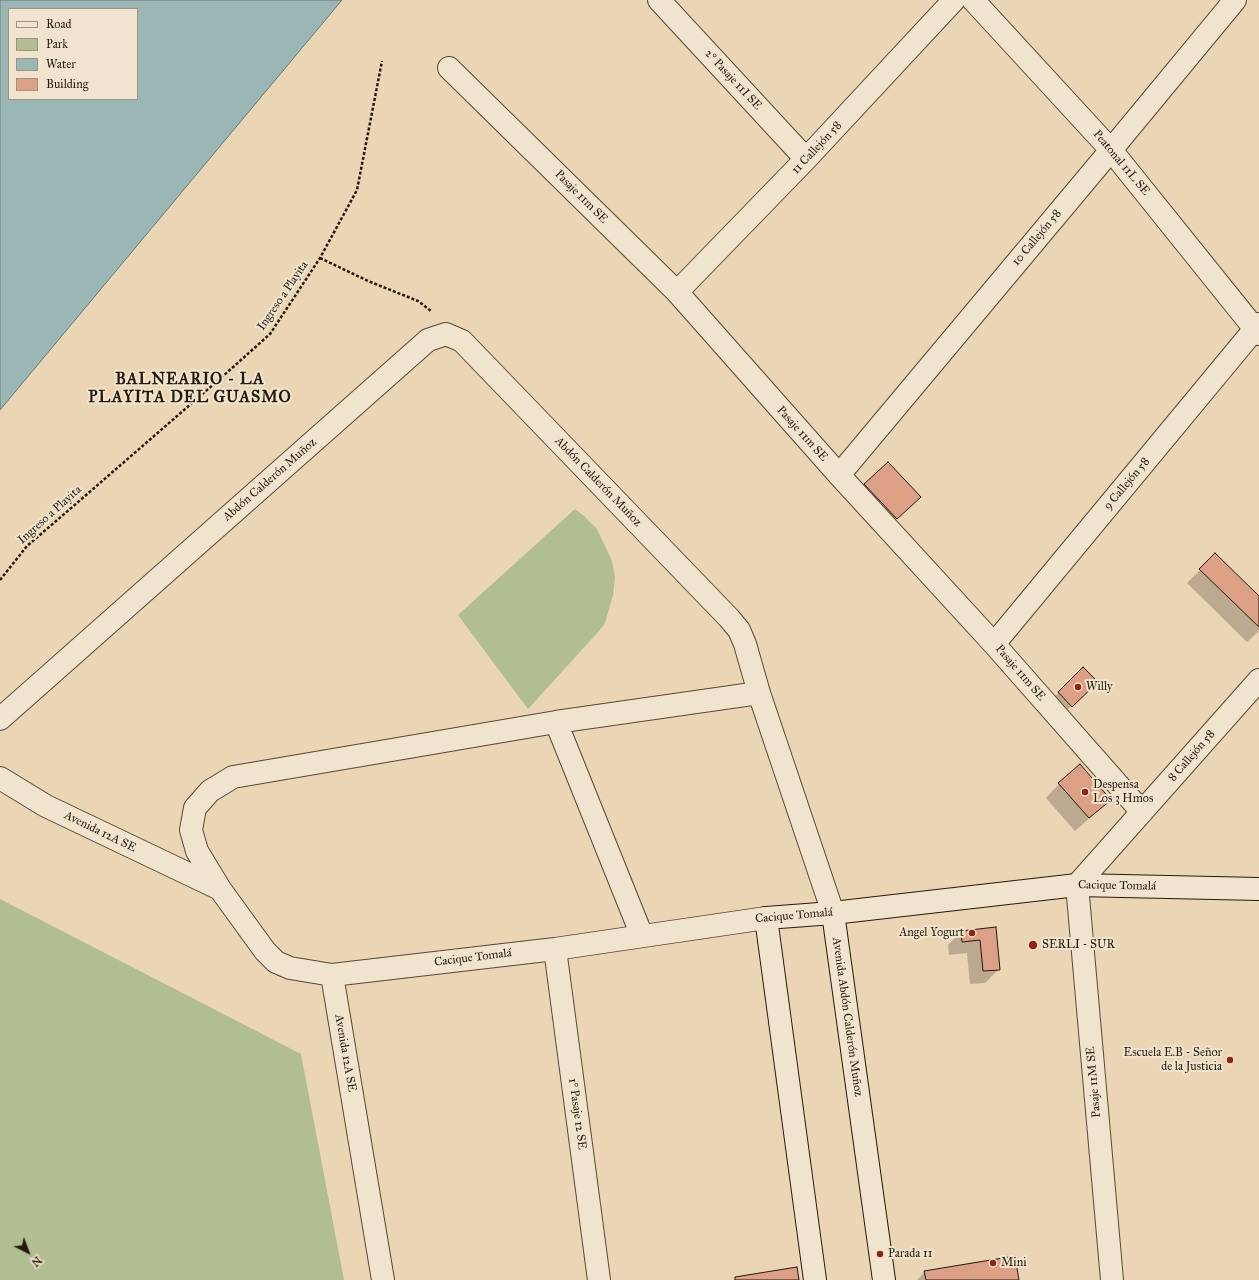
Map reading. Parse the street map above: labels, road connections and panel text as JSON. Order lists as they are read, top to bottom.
{
  "streets": {
    "street": [
      "2° Pasaje 11I SE",
      "11 Callejón 58",
      "Peatonal 11L SE",
      "Pasaje 11m SE",
      "10 Callejón 58",
      "Abdón Calderón Muñoz",
      "9 Callejón 58",
      "8 Callejón 58",
      "Avenida 12A SE",
      "Cacique Tomalá",
      "Avenida Abdón Calderón Muñoz",
      "Pasaje 11M SE",
      "1° Pasaje 12 SE"
    ],
    "path": ["Ingreso a Playita"]
  },
  "crossings": [
    ["2° Pasaje 11I SE", "11 Callejón 58"],
    ["11 Callejón 58", "Pasaje 11m SE"],
    ["Peatonal 11L SE", "10 Callejón 58"],
    ["Peatonal 11L SE", "9 Callejón 58"],
    ["Pasaje 11m SE", "10 Callejón 58"],
    ["Pasaje 11m SE", "9 Callejón 58"],
    ["Pasaje 11m SE", "8 Callejón 58"],
    ["Abdón Calderón Muñoz", "Avenida Abdón Calderón Muñoz"],
    ["8 Callejón 58", "Cacique Tomalá"],
    ["8 Callejón 58", "Pasaje 11M SE"],
    ["Avenida 12A SE", "Cacique Tomalá"],
    ["Cacique Tomalá", "Avenida Abdón Calderón Muñoz"],
    ["Cacique Tomalá", "Pasaje 11M SE"],
    ["Cacique Tomalá", "1° Pasaje 12 SE"]
  ],
  "districts": ["BALNEARIO - LA PLAYITA DEL GUASMO"],
  "places": [
    "Willy",
    "Despensa Los 3 Hmos",
    "Angel Yogurt",
    "SERLI - SUR",
    "Escuela E.B - Señor de la Justicia",
    "Parada 11",
    "Mini"
  ],
  "legend": [
    "Road",
    "Park",
    "Water",
    "Building"
  ],
  "north": "bottom right"
}
